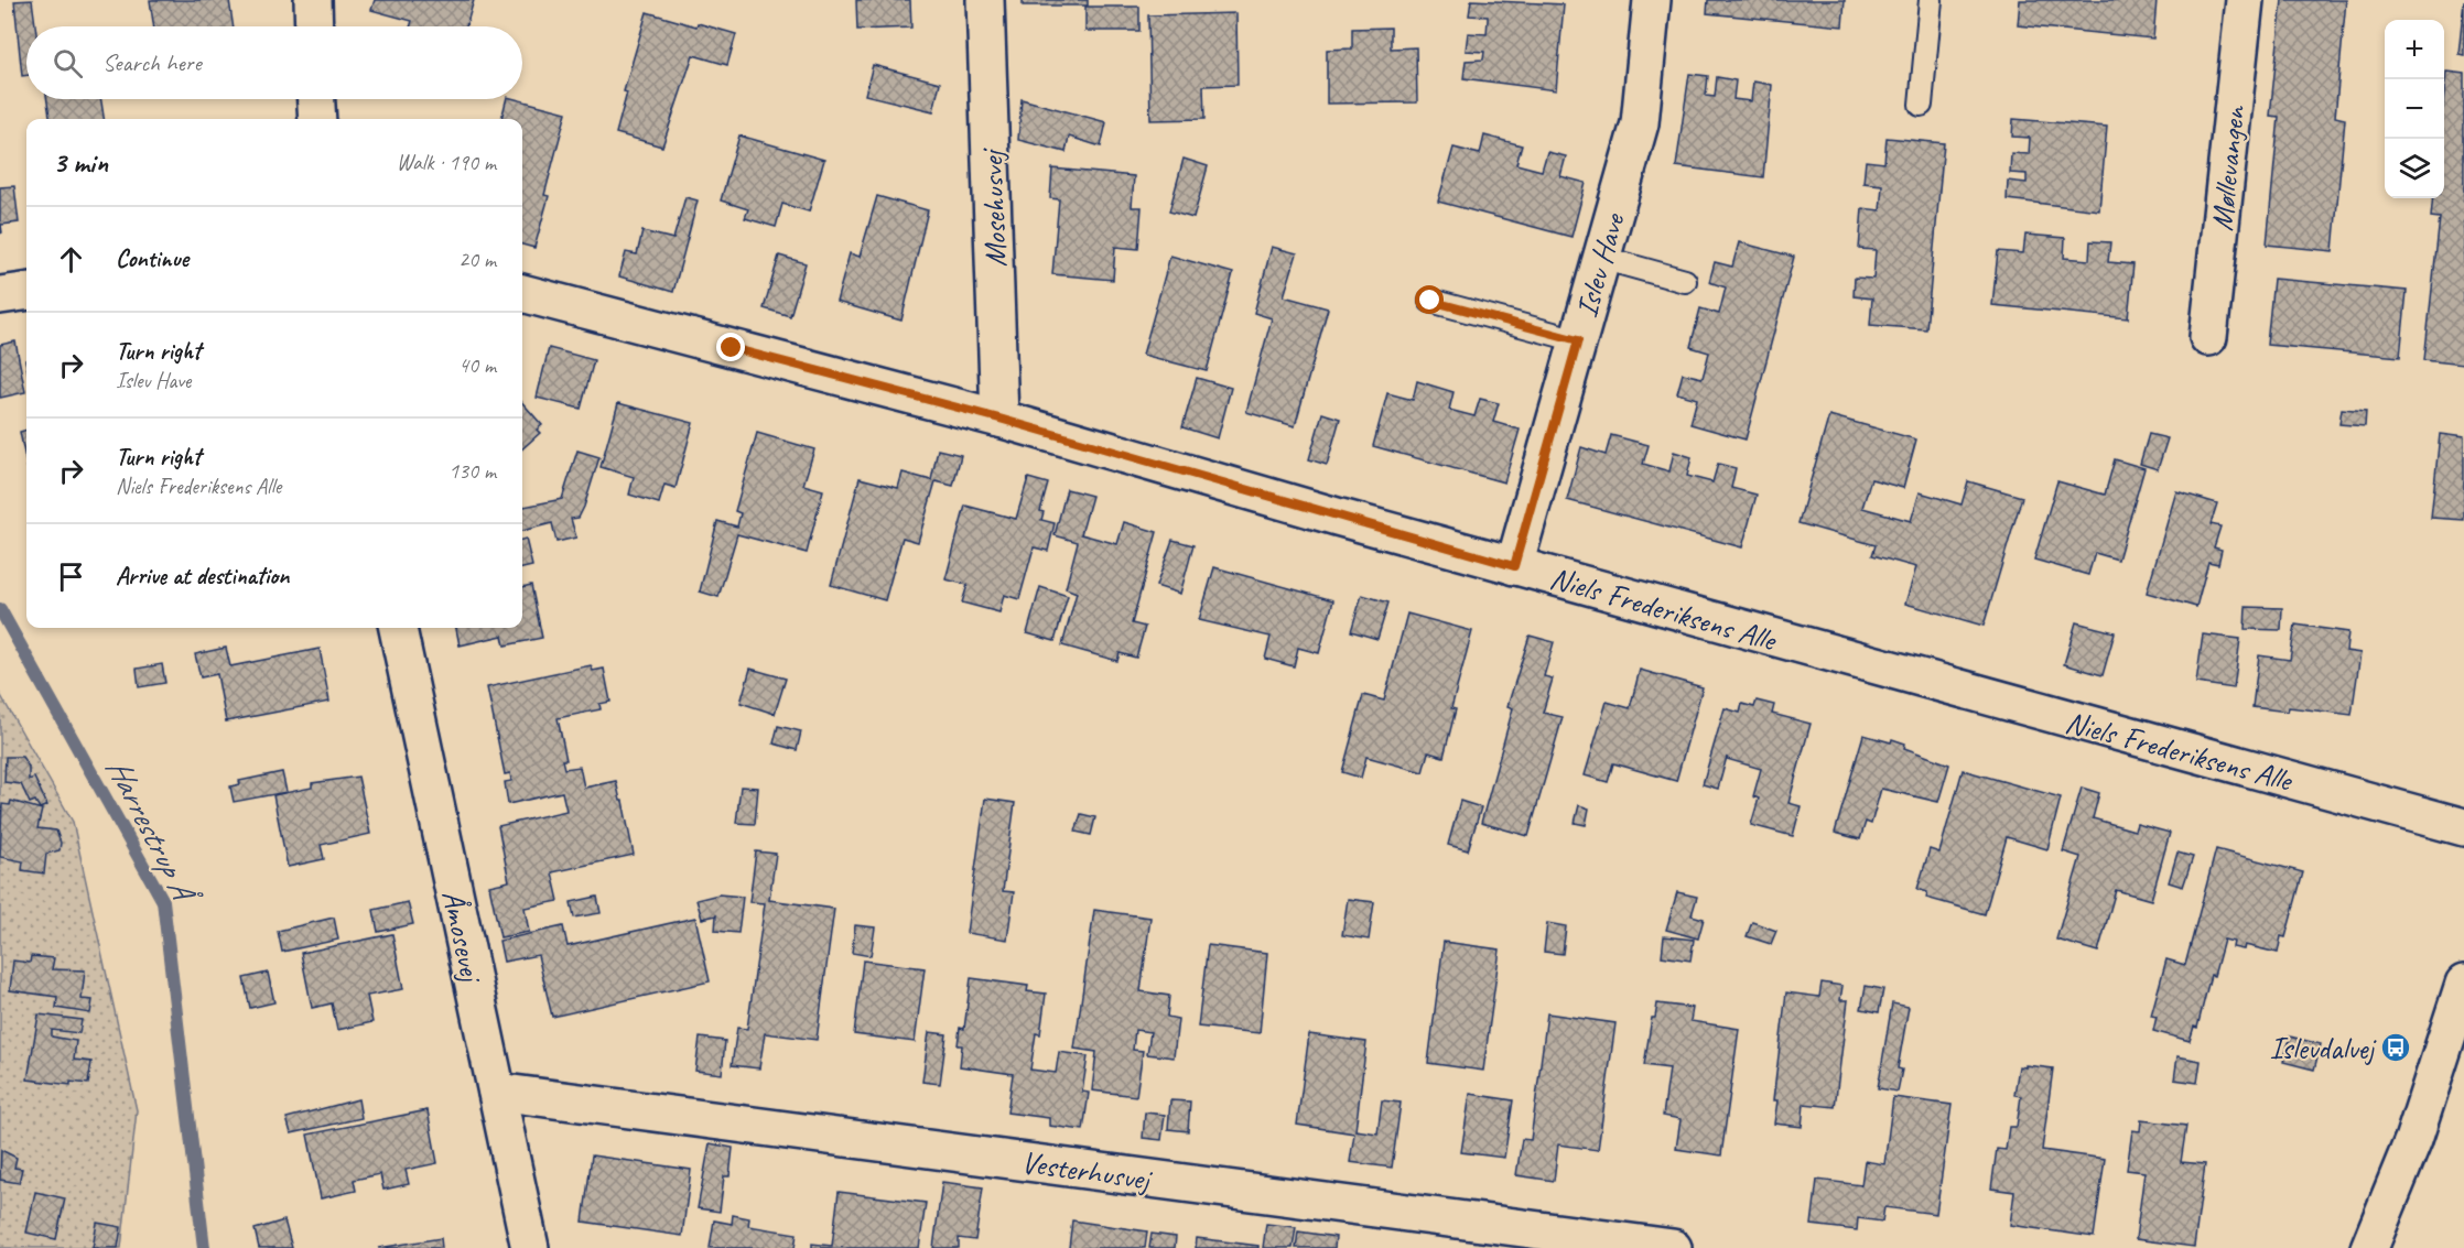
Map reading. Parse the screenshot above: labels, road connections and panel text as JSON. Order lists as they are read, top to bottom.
{
  "streets": {
    "street": [
      "Møllevangen",
      "Mosehusvej",
      "Islev Have",
      "Niels Frederiksens Alle",
      "Åmosevej",
      "Vesterhusvej"
    ]
  },
  "crossings": [
    ["Mosehusvej", "Niels Frederiksens Alle"],
    ["Islev Have", "Niels Frederiksens Alle"],
    ["Åmosevej", "Vesterhusvej"]
  ],
  "water": ["Harrestrup Å"],
  "places": {
    "bus stop": ["Islevdalvej"]
  },
  "page": {
    "map_buttons": ["+", "−"],
    "search": "Search here",
    "heading": ["3 min", "Walk · 190 m"],
    "list": [
      ["Continue", "20 m"],
      ["Turn right", "Islev Have", "40 m"],
      ["Turn right", "Niels Frederiksens Alle", "130 m"],
      "Arrive at destination"
    ]
  }
}
